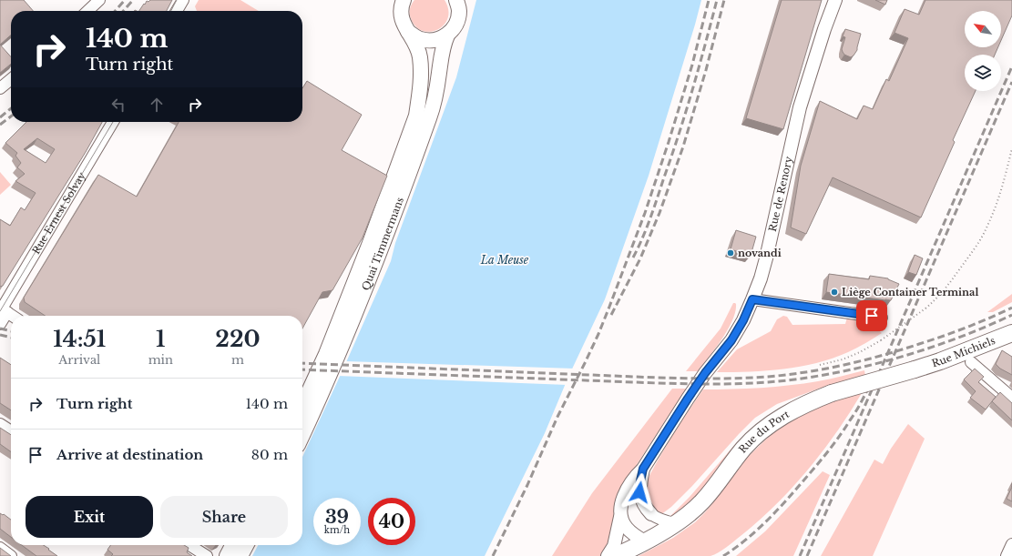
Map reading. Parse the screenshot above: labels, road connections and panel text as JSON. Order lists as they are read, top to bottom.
{
  "streets": {
    "main road": ["Quai Timmermans", "Rue Michiels", "Rue du Port"],
    "street": ["Rue de Renory", "Rue Ernest Solvay"]
  },
  "crossings": [
    ["Rue de Renory", "Rue du Port"],
    ["Rue Michiels", "Rue du Port"]
  ],
  "water": ["La Meuse"],
  "places": ["novandi", "Liège Container Terminal"],
  "north": "top left",
  "page": {
    "turn": ["140 m", "Turn right"],
    "eta": [
      "14:51",
      "Arrival",
      "1",
      "min",
      "220",
      "m"
    ],
    "list": [
      {
        "name": "Turn right",
        "value": "140 m"
      },
      {
        "name": "Arrive at destination",
        "value": "80 m"
      }
    ],
    "buttons": ["Exit", "Share"],
    "speed": "39 km/h",
    "limit": "40"
  }
}
